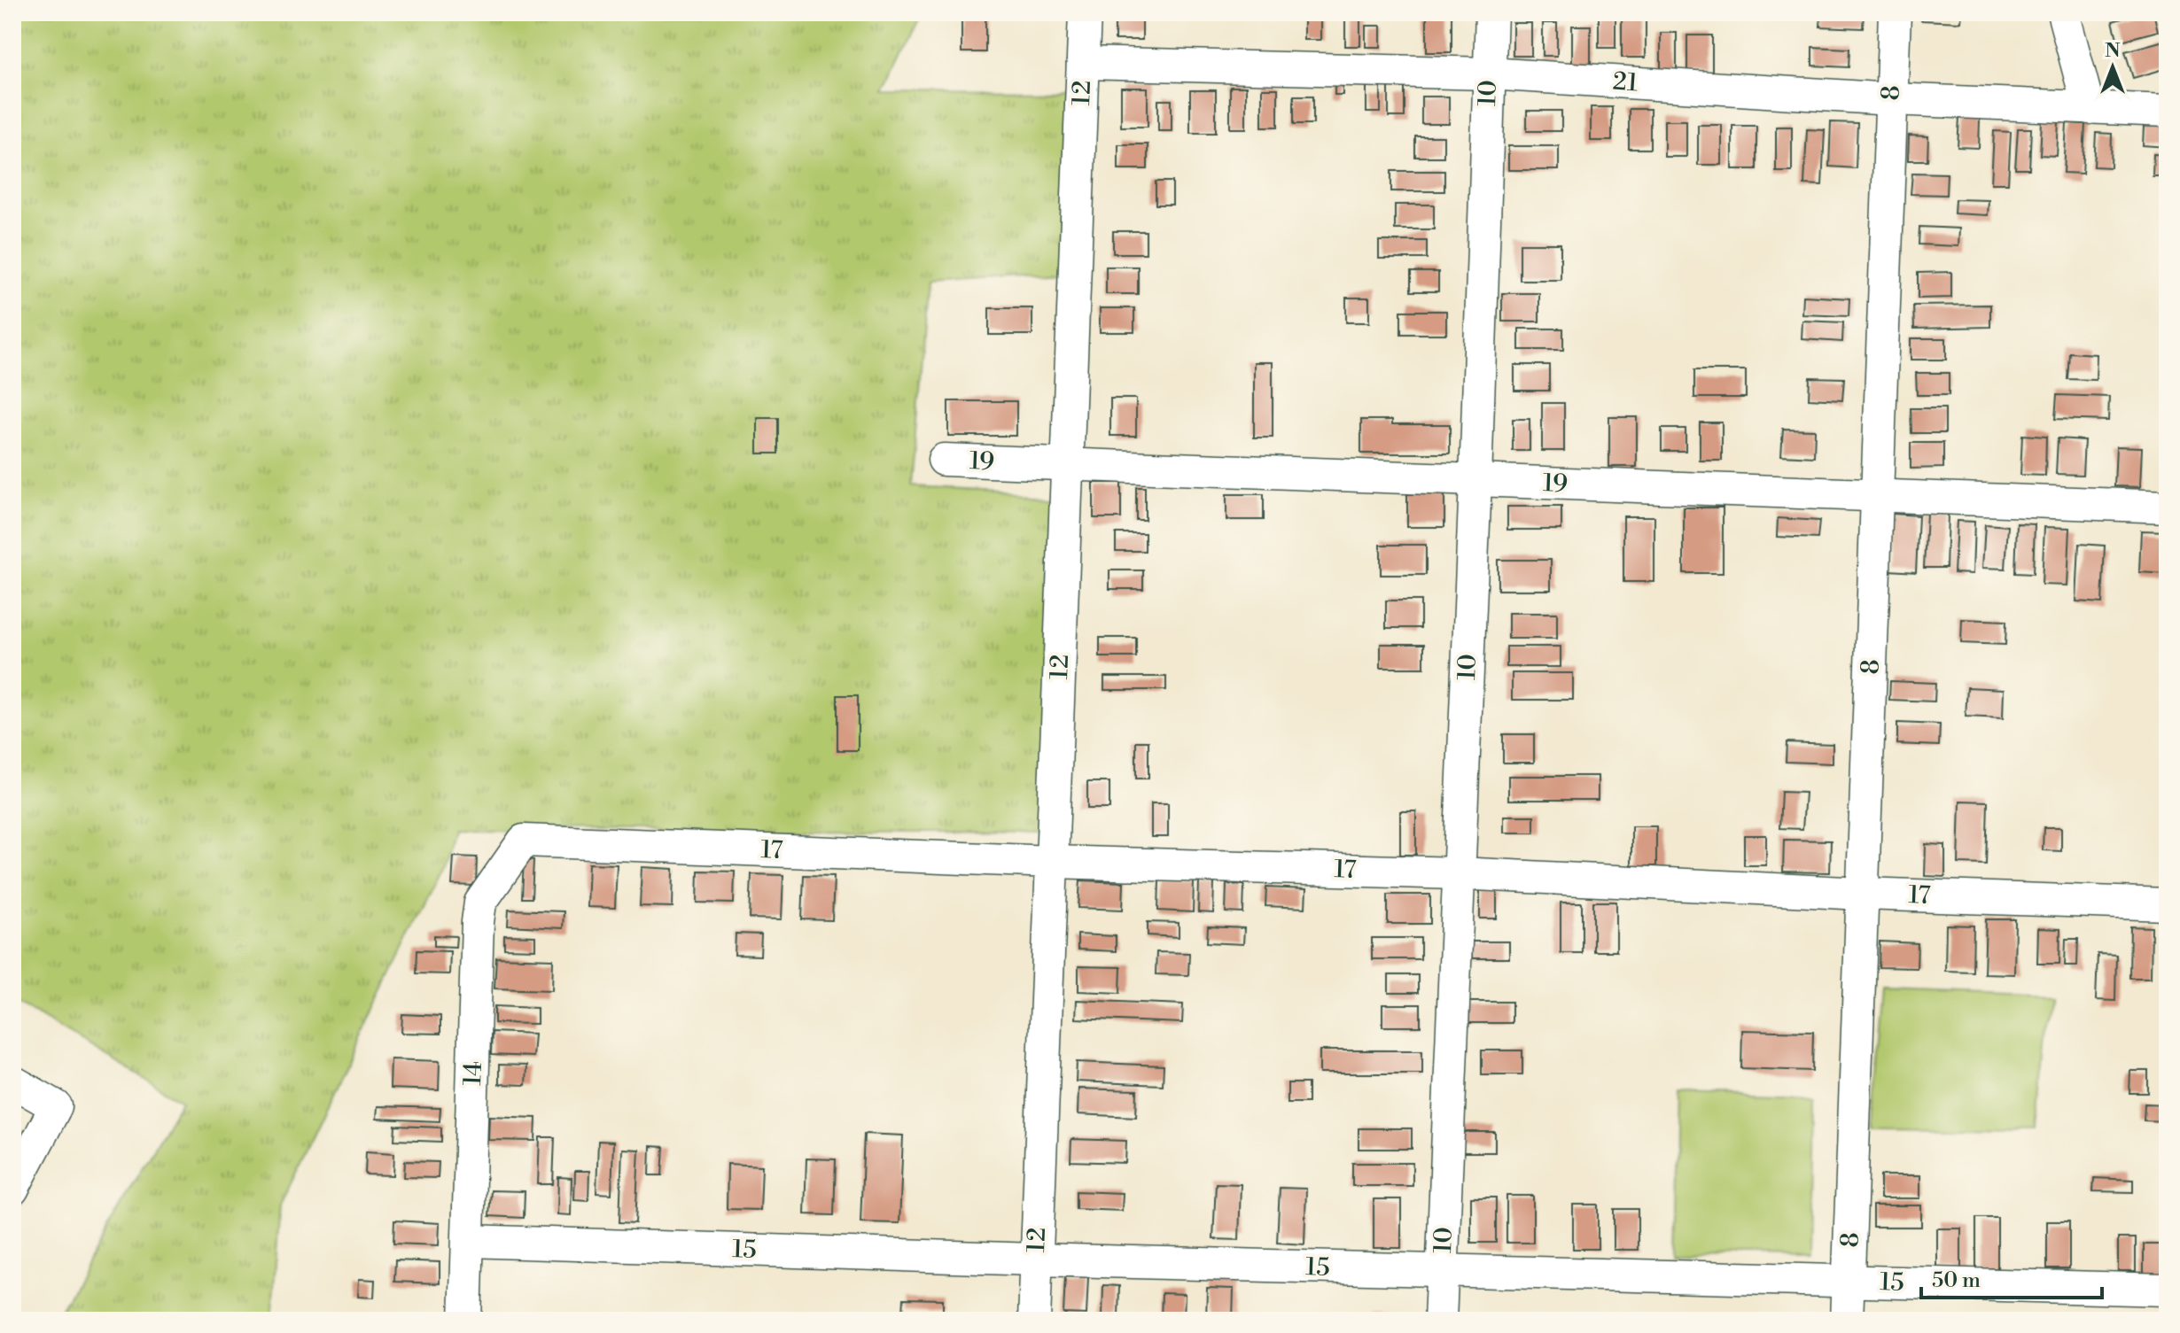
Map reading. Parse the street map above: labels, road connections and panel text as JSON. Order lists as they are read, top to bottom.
{
  "streets": {
    "street": [
      "21",
      "12",
      "10",
      "8",
      "19",
      "17",
      "14",
      "15"
    ]
  },
  "crossings": [
    ["21", "12"],
    ["21", "10"],
    ["21", "8"],
    ["12", "19"],
    ["12", "17"],
    ["12", "15"],
    ["10", "19"],
    ["10", "17"],
    ["10", "15"],
    ["8", "19"],
    ["8", "17"],
    ["8", "15"],
    ["17", "14"],
    ["14", "15"]
  ],
  "scale_bar": "50 m",
  "north": "top"
}
